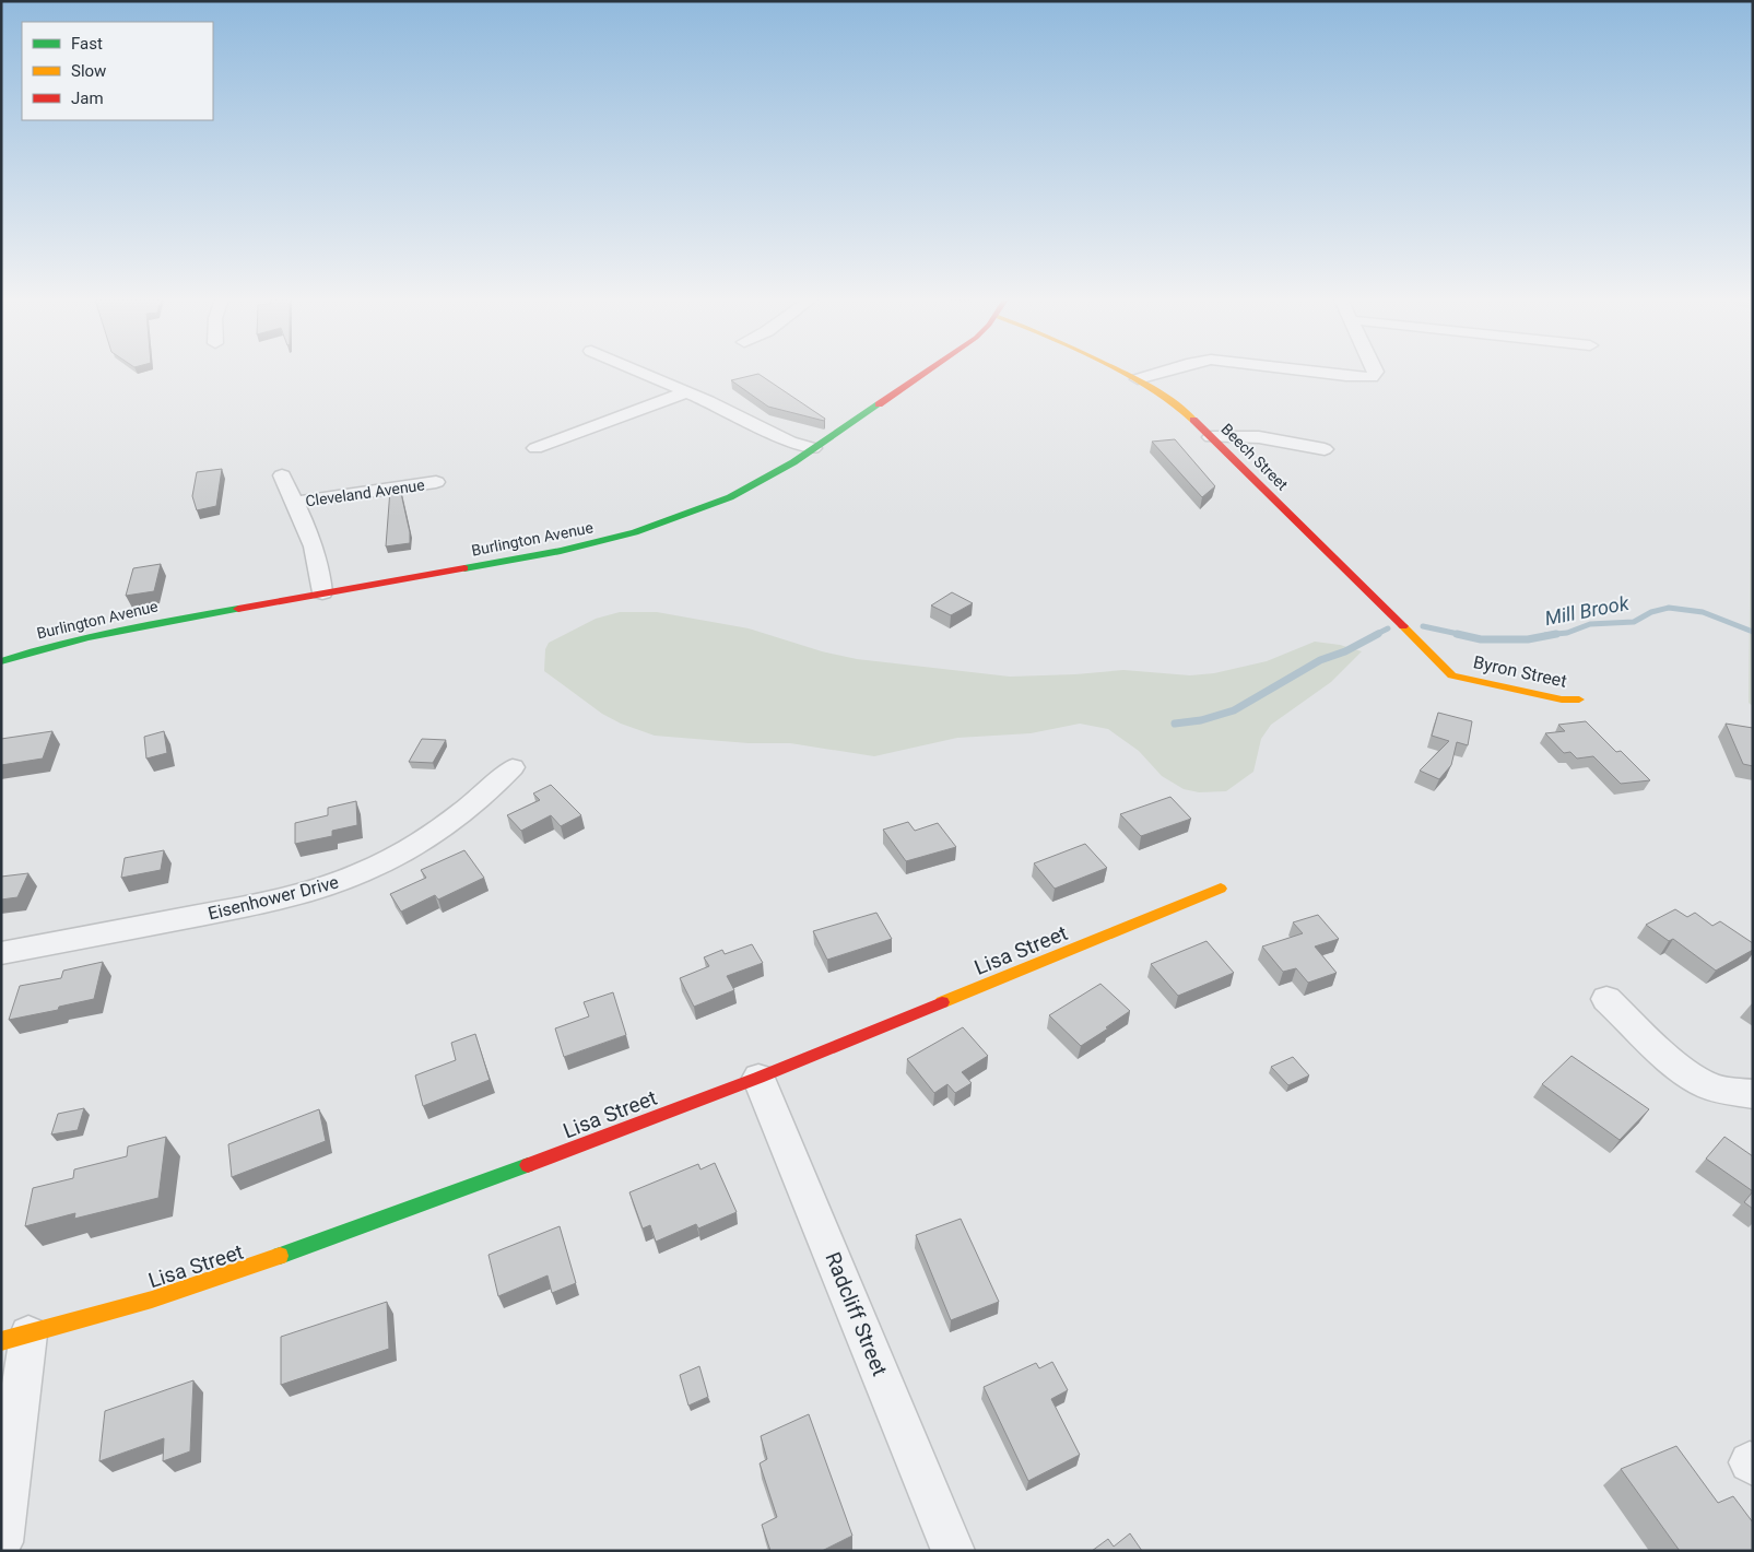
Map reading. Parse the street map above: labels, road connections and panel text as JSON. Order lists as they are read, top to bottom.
{
  "streets": {
    "street": [
      "Beech Street",
      "Cleveland Avenue",
      "Burlington Avenue",
      "Byron Street",
      "Eisenhower Drive",
      "Lisa Street",
      "Radcliff Street"
    ]
  },
  "crossings": [
    ["Beech Street", "Byron Street"],
    ["Lisa Street", "Radcliff Street"]
  ],
  "water": ["Mill Brook"],
  "legend": ["Fast", "Slow", "Jam"]
}
